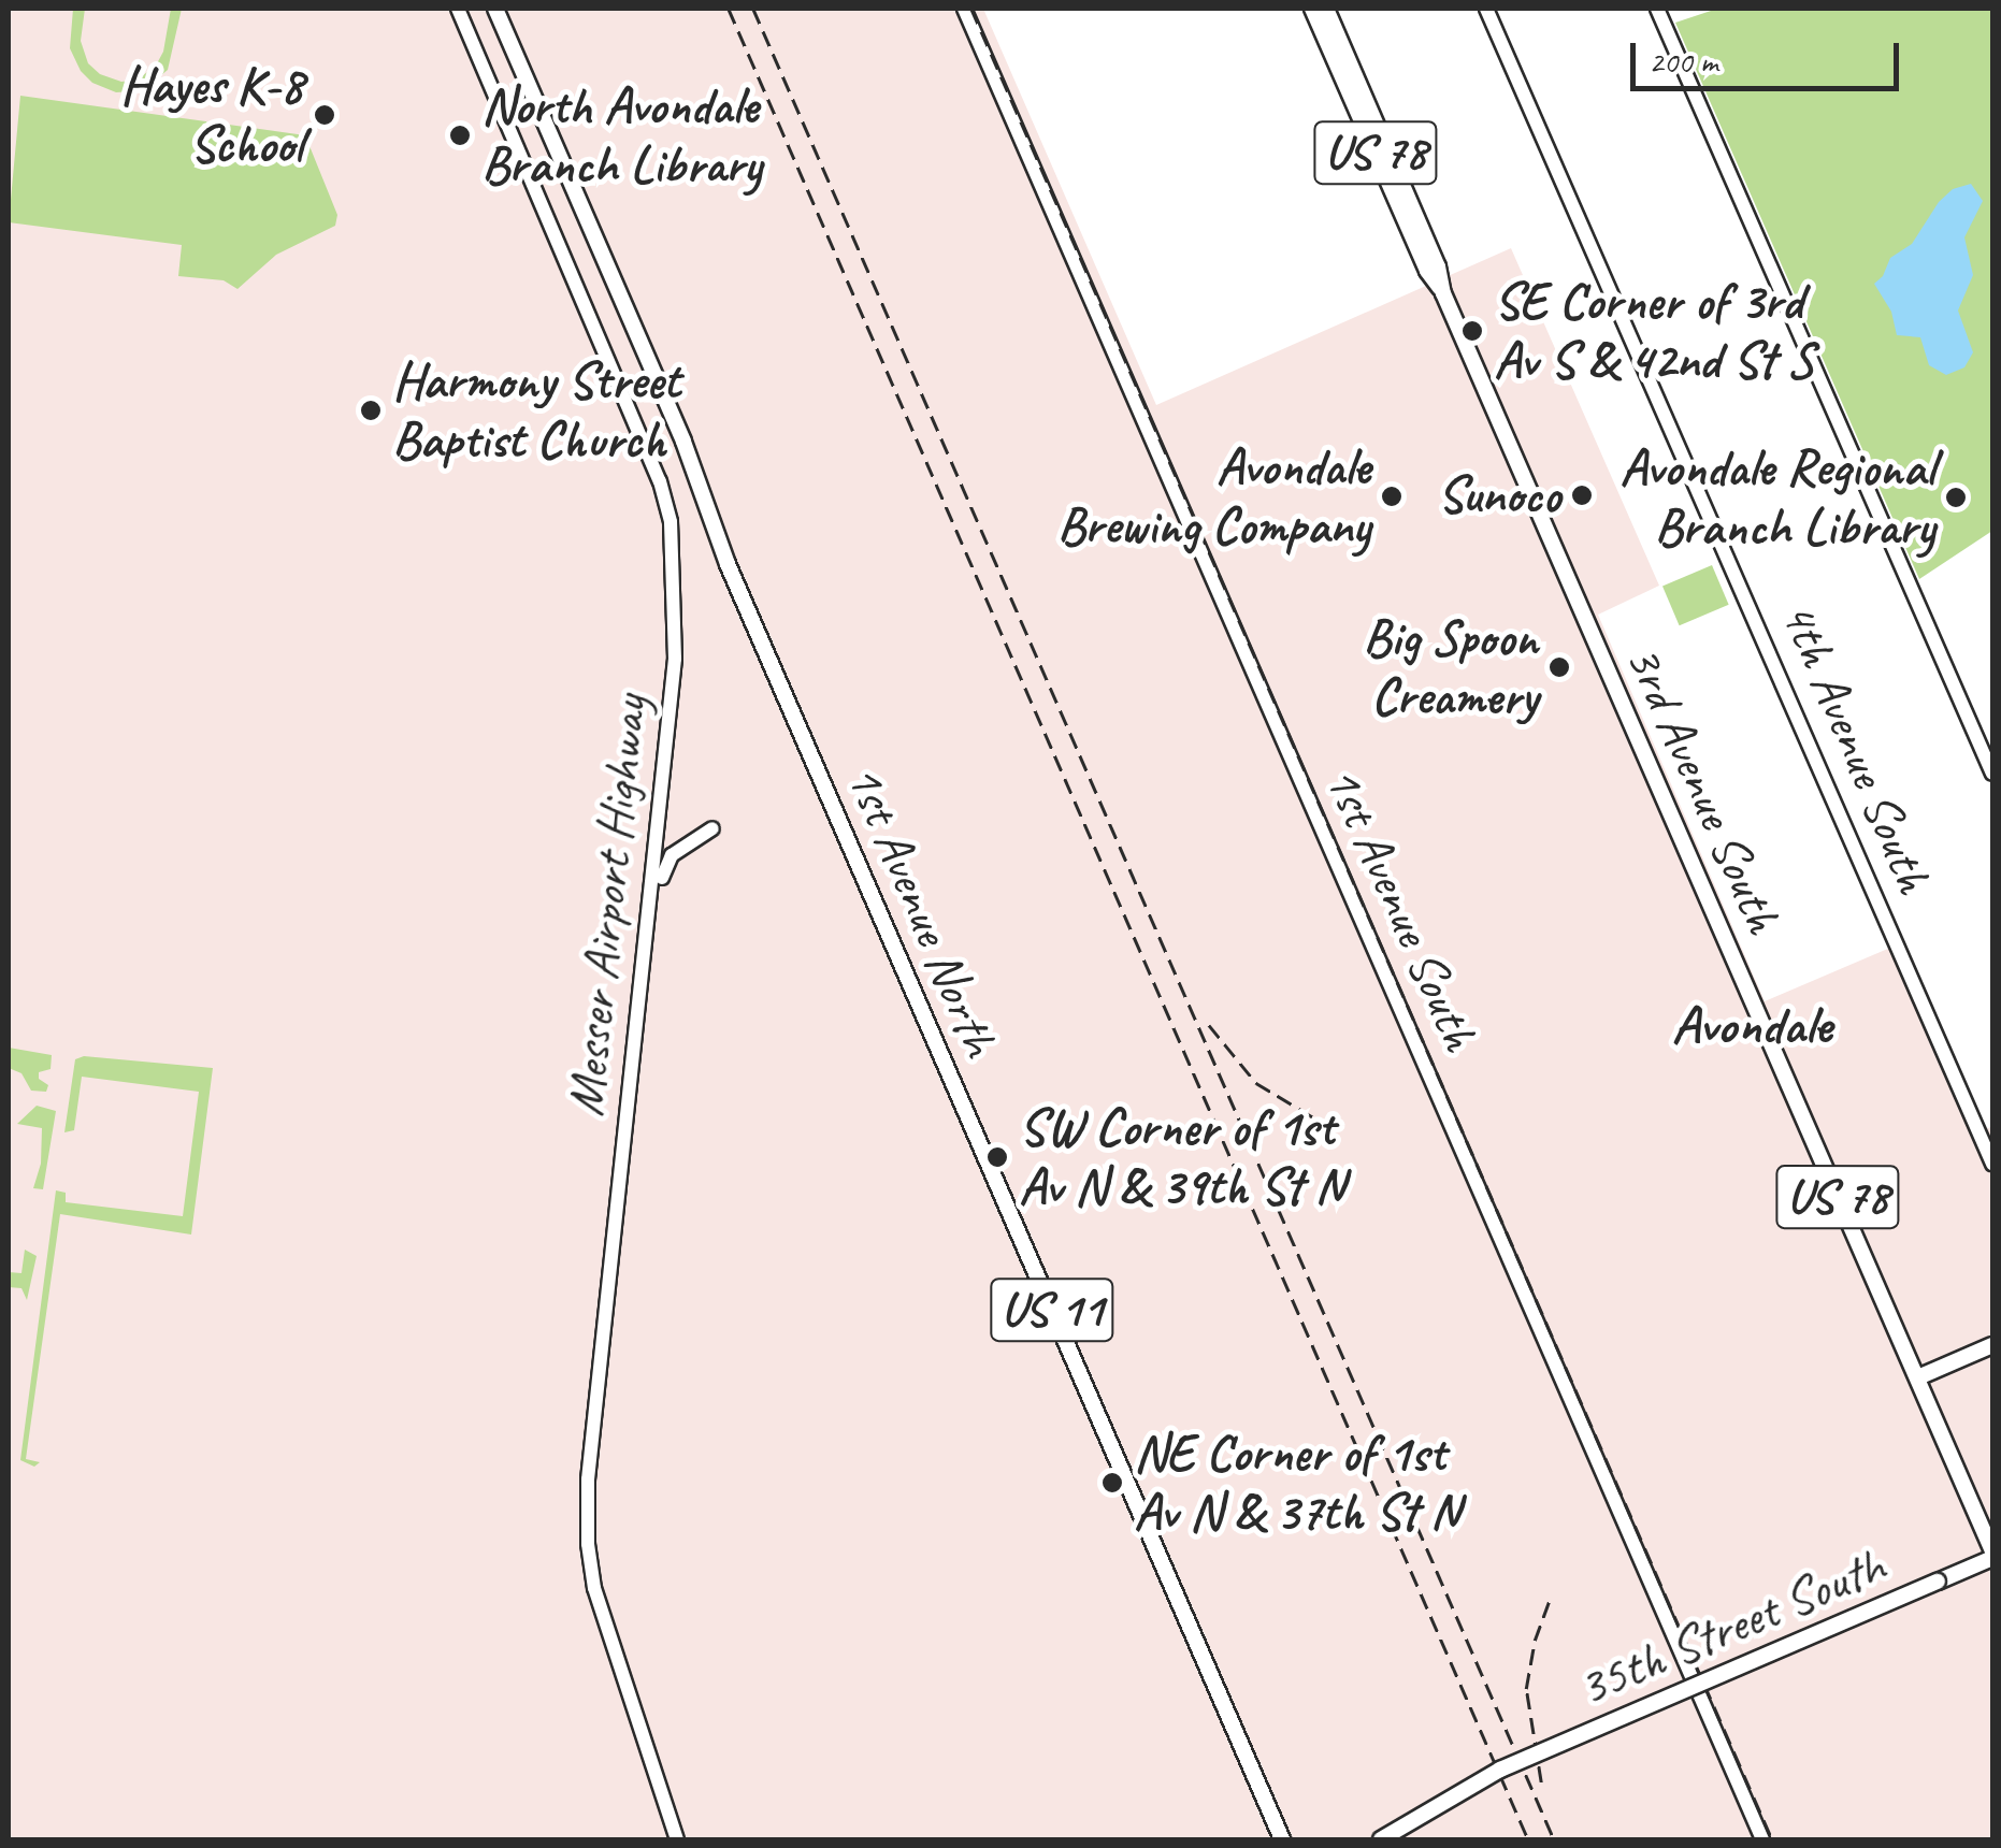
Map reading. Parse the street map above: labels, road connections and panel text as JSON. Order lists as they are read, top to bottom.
{
  "streets": {
    "main road": [
      "US 78",
      "3rd Avenue South",
      "1st Avenue North",
      "US 11",
      "35th Street South"
    ],
    "street": ["4th Avenue South", "Messer Airport Highway", "1st Avenue South"]
  },
  "crossings": [
    ["3rd Avenue South", "35th Street South"]
  ],
  "districts": ["Avondale"],
  "places": [
    "Hayes K-8 School",
    "North Avondale Branch Library",
    "SE Corner of 3rd Av S & 42nd St S",
    "Harmony Street Baptist Church",
    "Sunoco",
    "Avondale Brewing Company",
    "Avondale Regional Branch Library",
    "Big Spoon Creamery",
    "SW Corner of 1st Av N & 39th St N",
    "NE Corner of 1st Av N & 37th St N"
  ],
  "scale_bar": "200 m"
}
